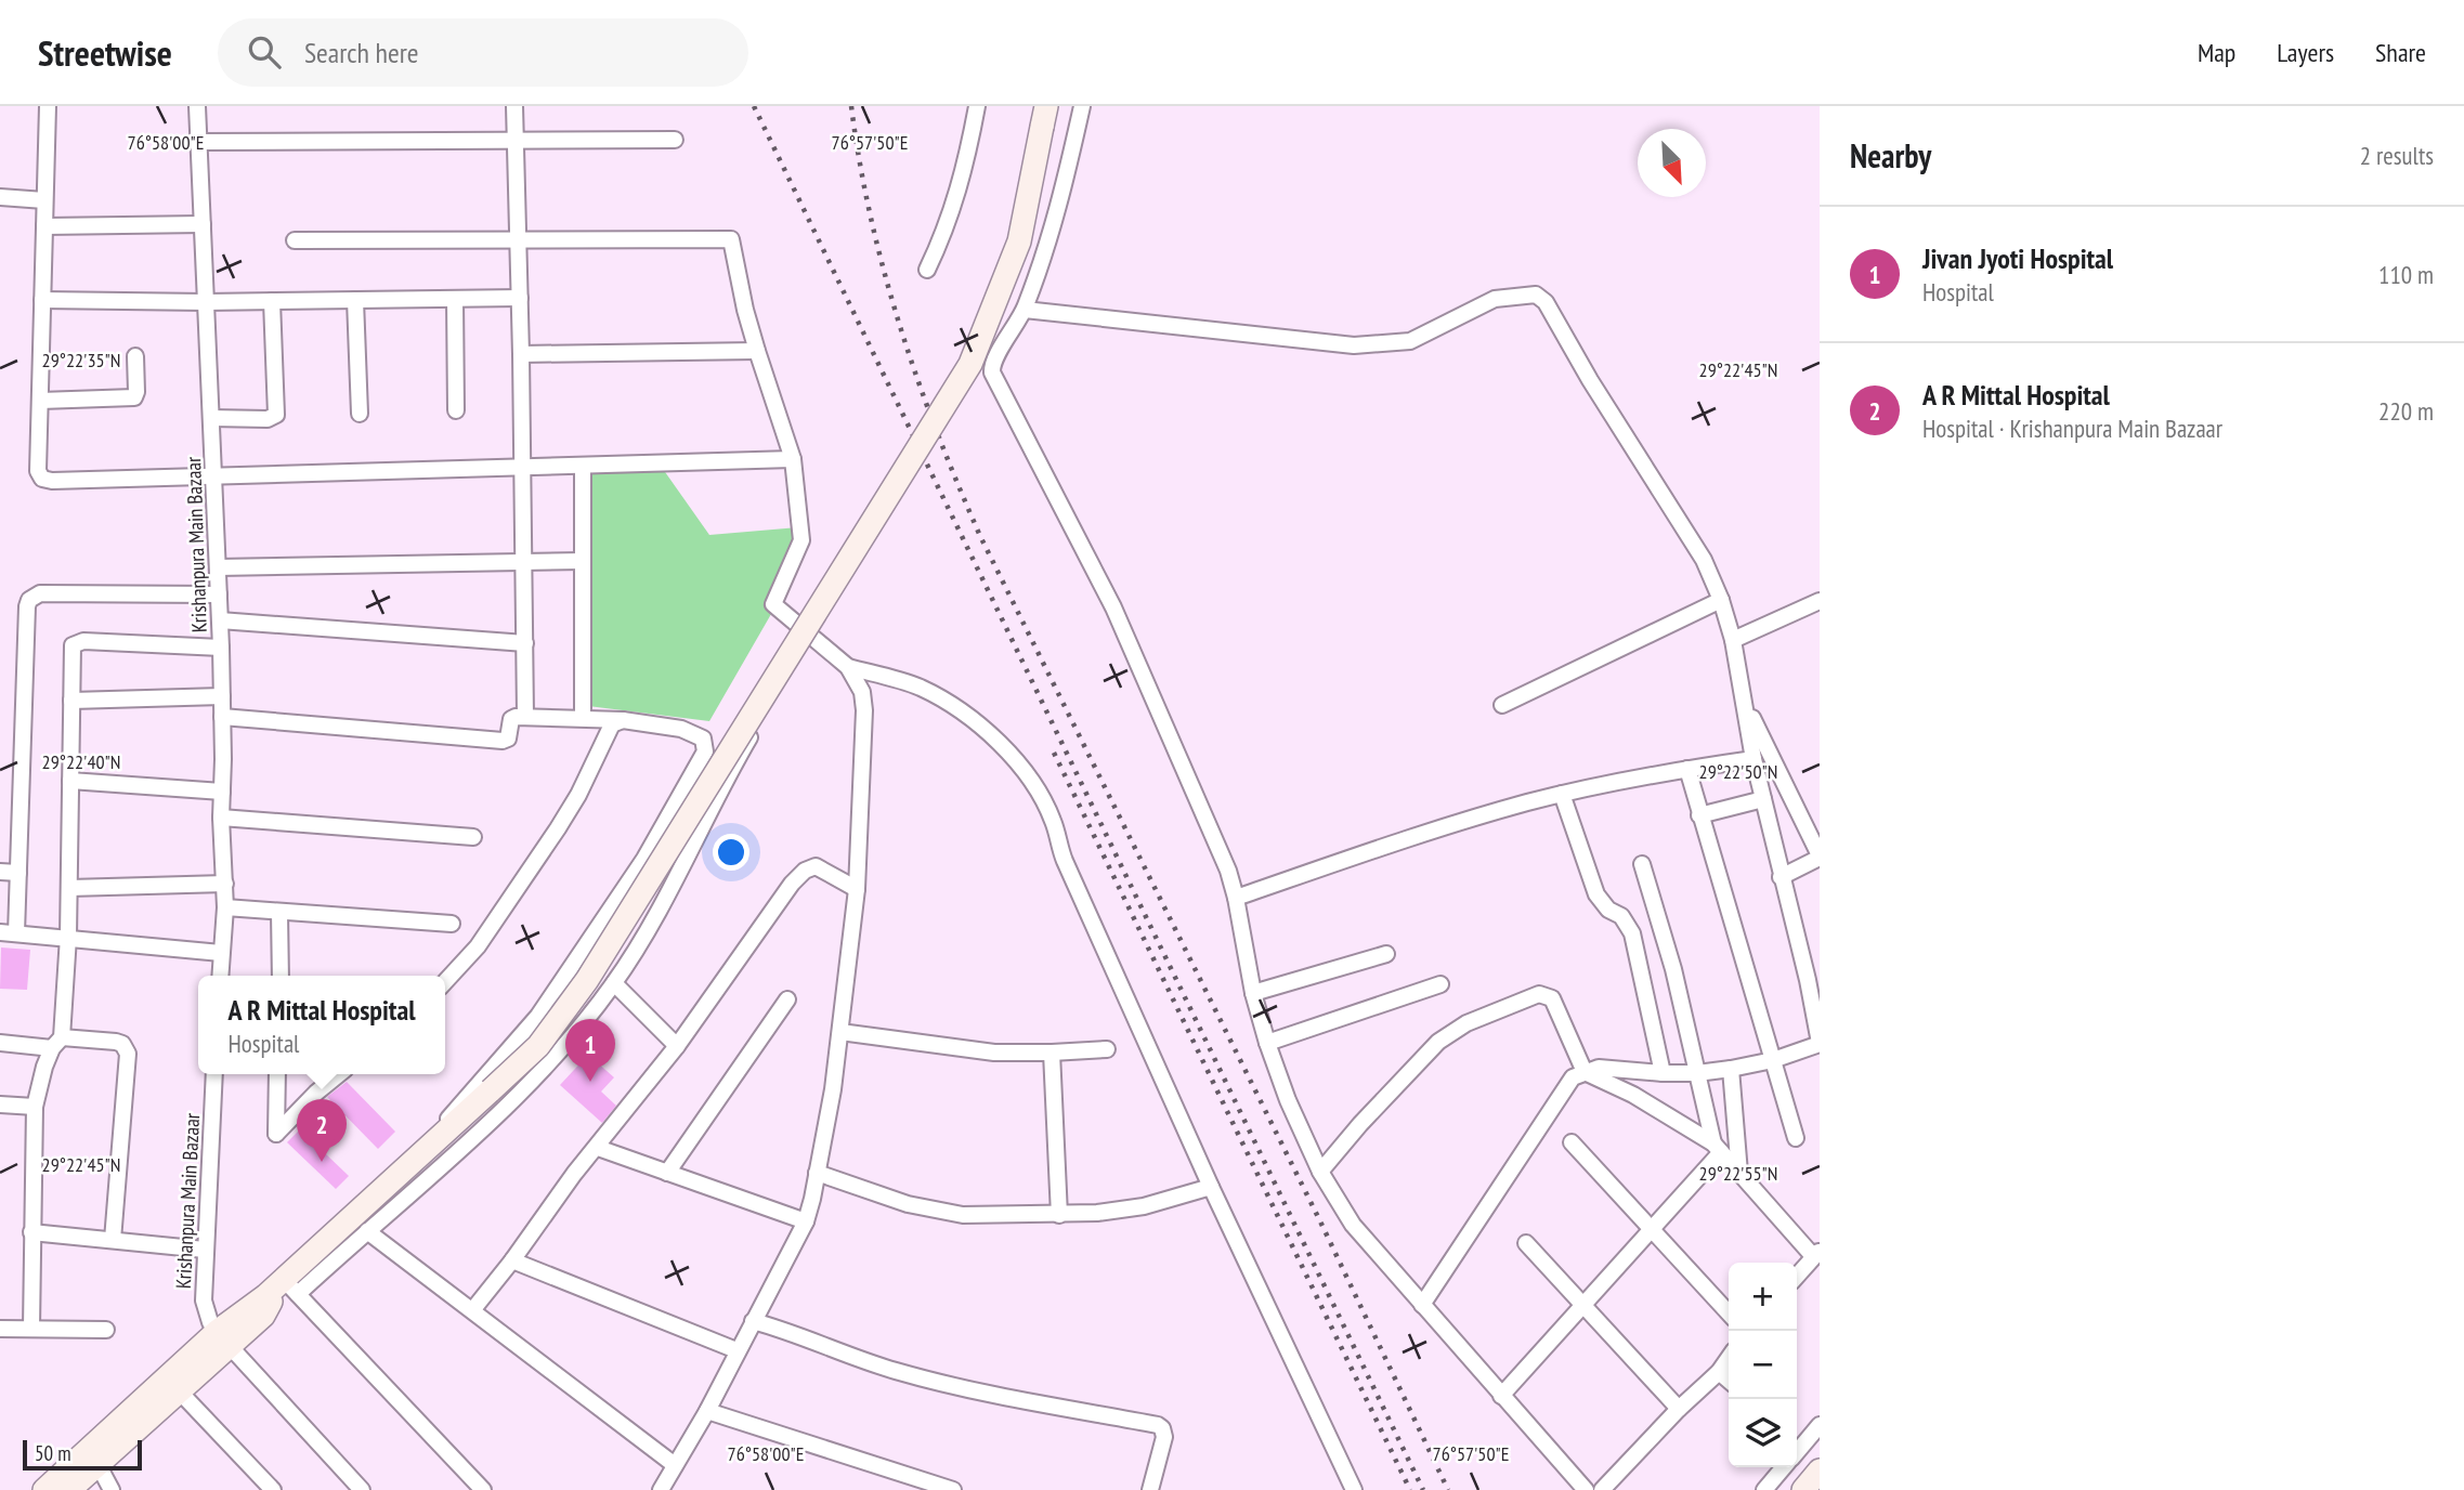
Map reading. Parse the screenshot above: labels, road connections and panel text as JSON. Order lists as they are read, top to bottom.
{
  "streets": {
    "street": ["Krishanpura Main Bazaar"]
  },
  "scale_bar": "50 m",
  "north": "bottom right",
  "page": {
    "header": "Streetwise",
    "search": "Search here",
    "nav": ["Map", "Layers", "Share"],
    "heading": ["Nearby", "2 results"],
    "list": [
      {
        "mark": "1",
        "name": "Jivan Jyoti Hospital",
        "note": "Hospital",
        "value": "110 m"
      },
      {
        "mark": "2",
        "name": "A R Mittal Hospital",
        "note": "Hospital · Krishanpura Main Bazaar",
        "value": "220 m"
      }
    ],
    "popup": ["A R Mittal Hospital", "Hospital"],
    "pins": ["1", "2"],
    "map_buttons": ["+", "−"],
    "scale": "50 m"
  },
  "coordinates": [
    "76°58'00\"E",
    "76°57'50\"E",
    "29°22'35\"N",
    "29°22'45\"N",
    "29°22'40\"N",
    "29°22'50\"N",
    "29°22'55\"N"
  ]
}
